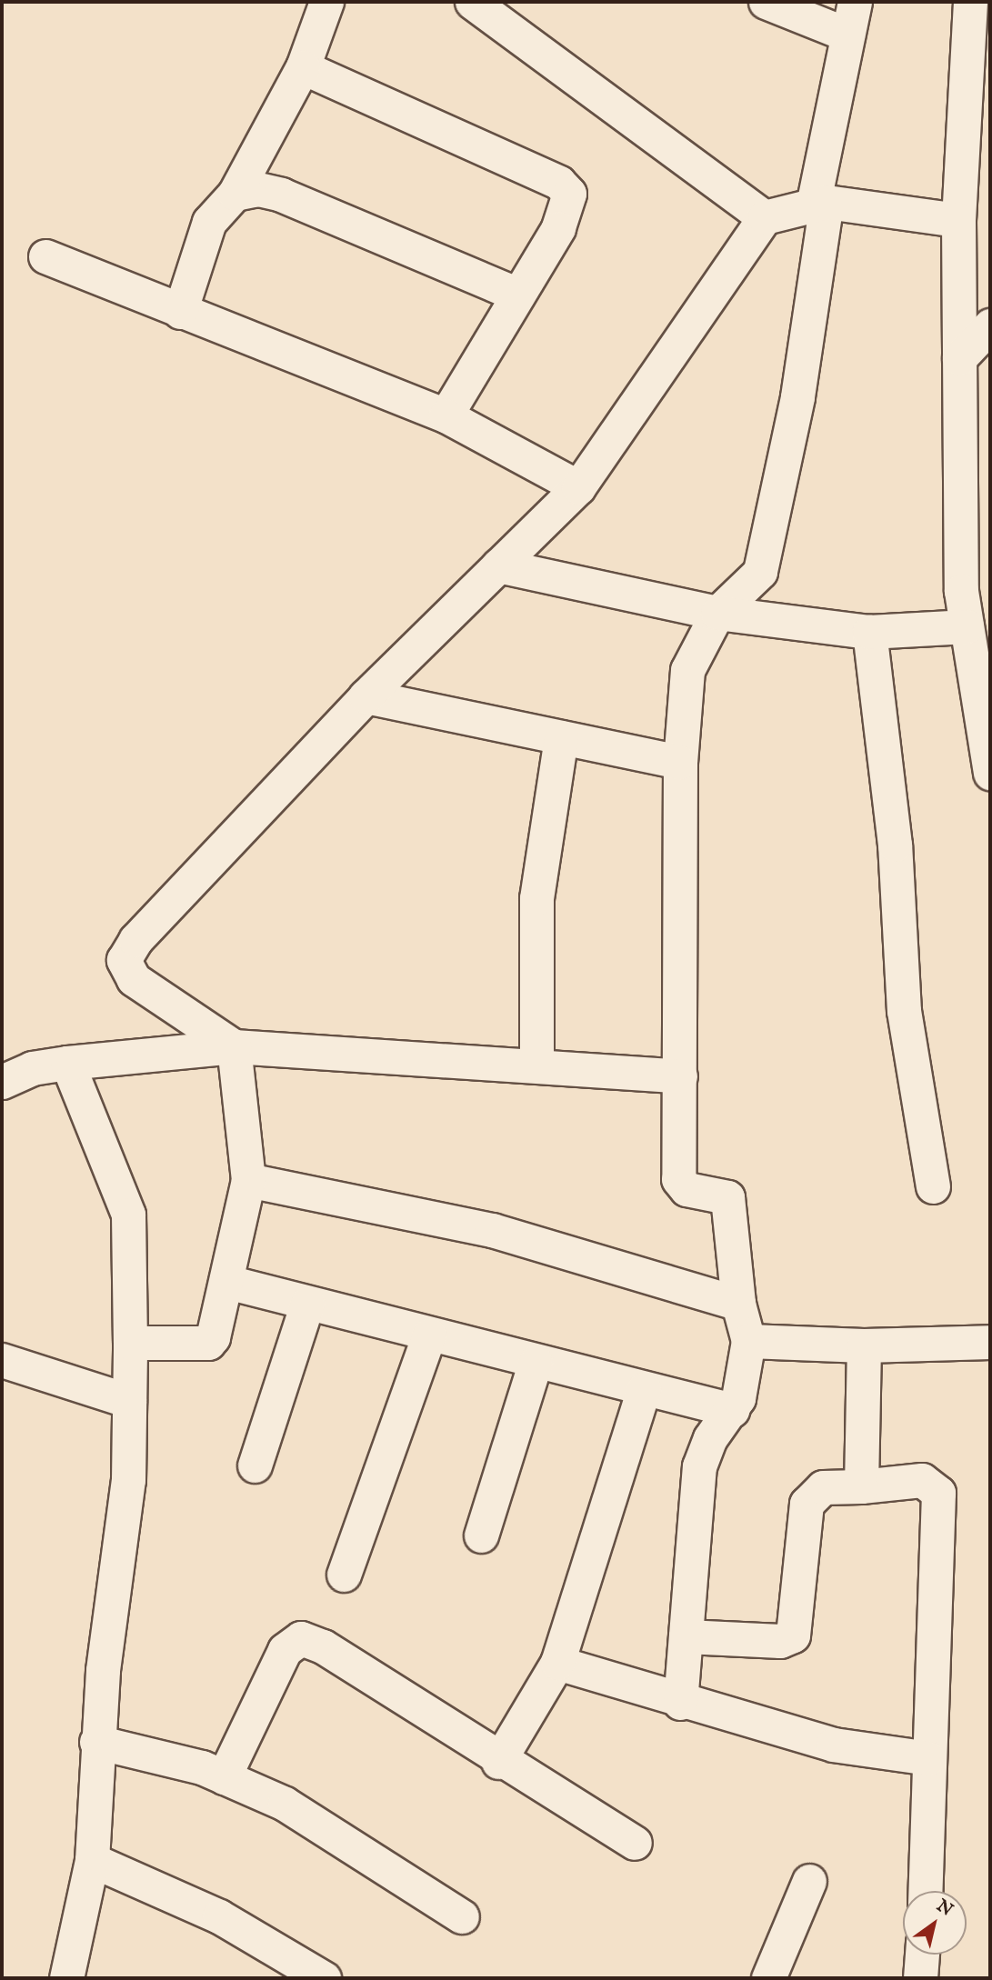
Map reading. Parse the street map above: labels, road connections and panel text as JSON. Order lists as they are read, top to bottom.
{
  "north": "top right"
}
